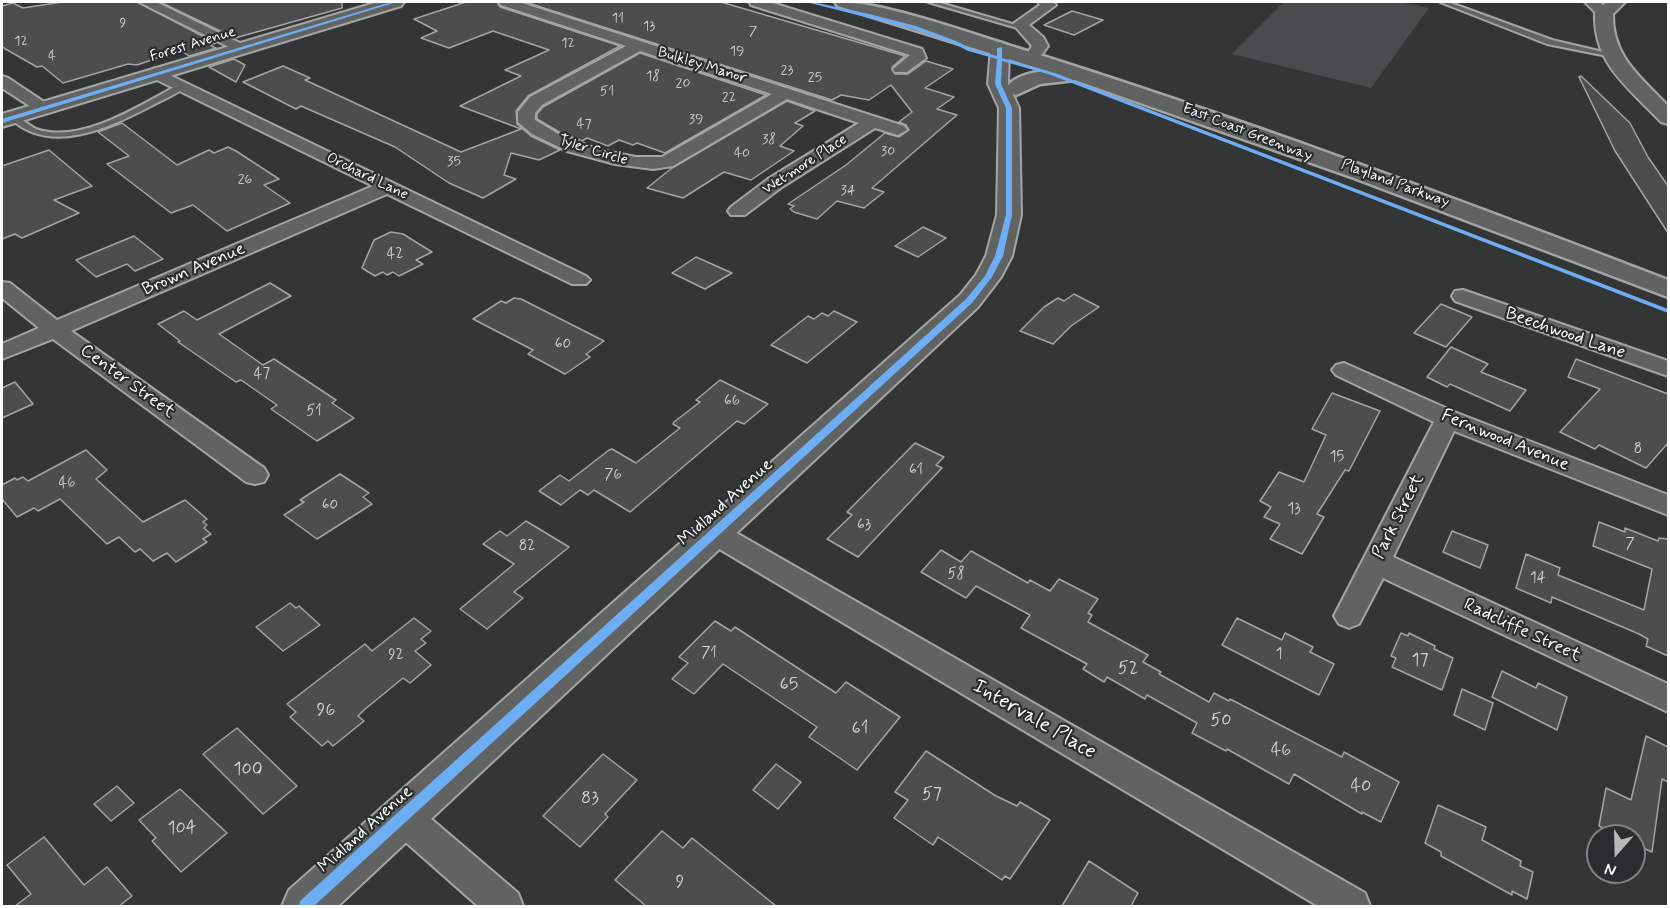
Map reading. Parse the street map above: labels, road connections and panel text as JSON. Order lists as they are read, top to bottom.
{
  "streets": {
    "main road": ["Playland Parkway"],
    "street": [
      "Forest Avenue",
      "Bulkley Manor",
      "Tyler Circle",
      "Wetmore Place",
      "Orchard Lane",
      "Brown Avenue",
      "Beechwood Lane",
      "Center Street",
      "Fernwood Avenue",
      "Midland Avenue",
      "Park Street",
      "Radcliffe Street",
      "Intervale Place"
    ],
    "cycle path": ["East Coast Greenway"]
  },
  "crossings": [
    ["Forest Avenue", "Orchard Lane"],
    ["Bulkley Manor", "Tyler Circle"],
    ["Bulkley Manor", "Wetmore Place"],
    ["Orchard Lane", "Brown Avenue"],
    ["Playland Parkway", "Midland Avenue"],
    ["Brown Avenue", "Center Street"],
    ["Fernwood Avenue", "Park Street"],
    ["Midland Avenue", "Intervale Place"],
    ["Park Street", "Radcliffe Street"]
  ],
  "house_numbers": [
    "11",
    "9",
    "13",
    "7",
    "12",
    "12",
    "19",
    "4",
    "23",
    "18",
    "25",
    "20",
    "51",
    "22",
    "39",
    "47",
    "38",
    "30",
    "40",
    "35",
    "26",
    "34",
    "42",
    "60",
    "47",
    "66",
    "51",
    "8",
    "15",
    "61",
    "76",
    "46",
    "60",
    "13",
    "63",
    "7",
    "82",
    "58",
    "14",
    "71",
    "1",
    "92",
    "17",
    "52",
    "65",
    "96",
    "50",
    "61",
    "46",
    "100",
    "40",
    "57",
    "83",
    "104",
    "9"
  ],
  "north": "bottom"
}
